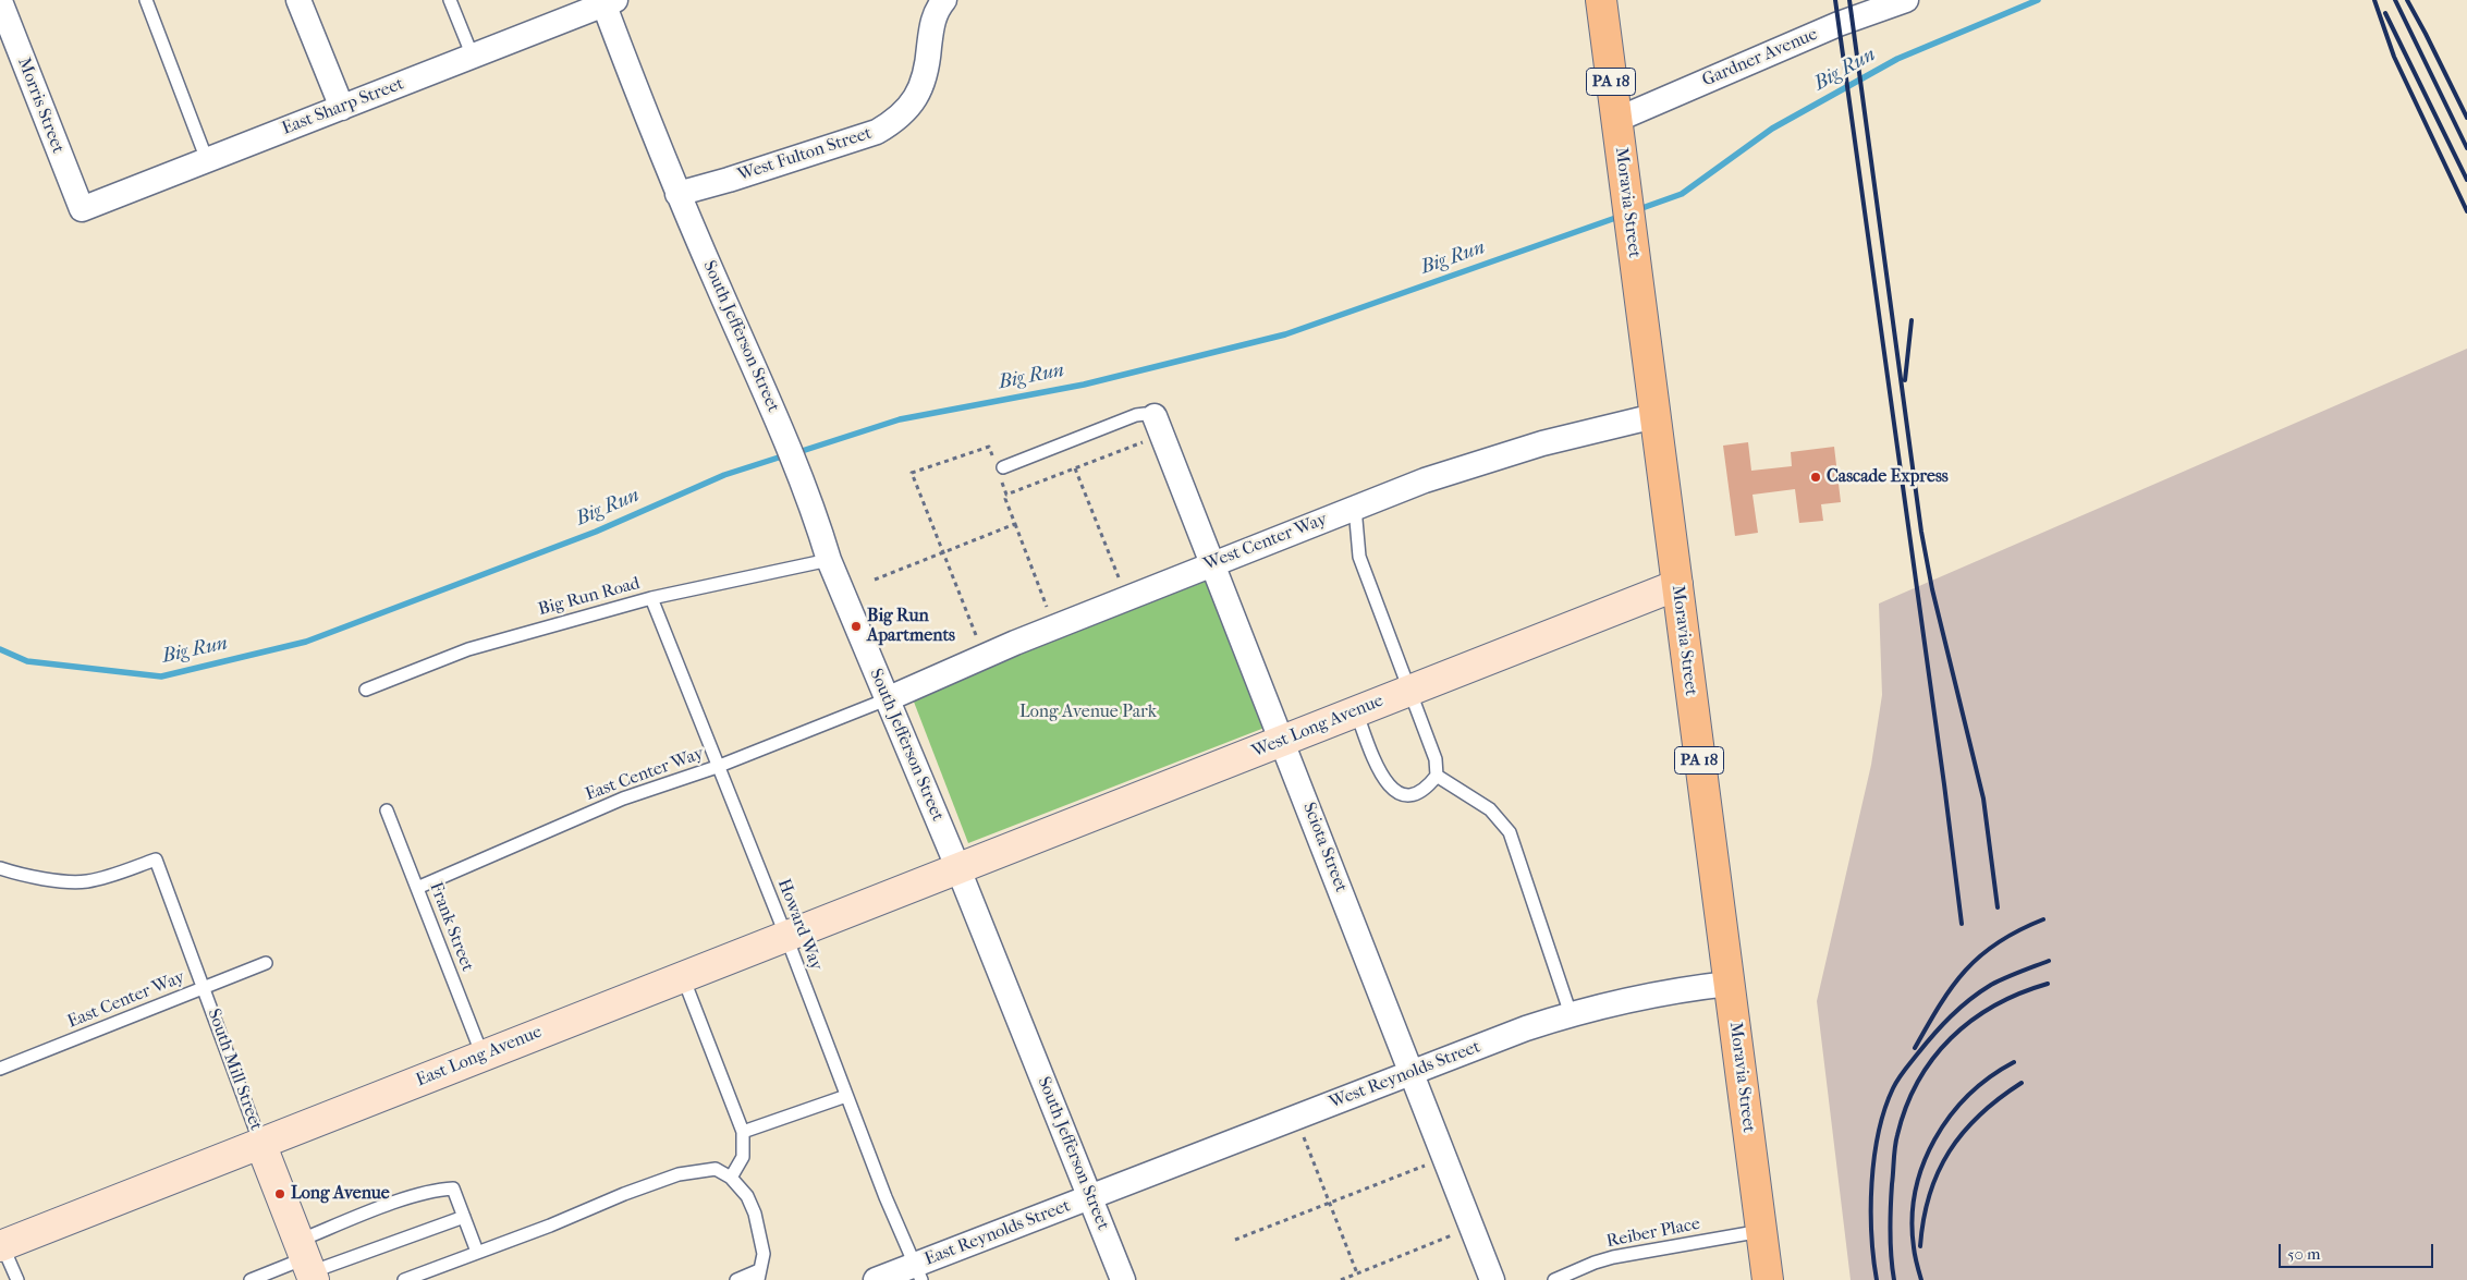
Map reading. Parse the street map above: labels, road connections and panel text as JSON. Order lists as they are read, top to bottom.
{
  "streets": {
    "main road": ["PA 18", "Moravia Street"],
    "street": [
      "Gardner Avenue",
      "Morris Street",
      "East Sharp Street",
      "West Fulton Street",
      "South Jefferson Street",
      "West Center Way",
      "West Long Avenue",
      "Sciota Street",
      "East Long Avenue",
      "South Mill Street",
      "West Reynolds Street",
      "East Reynolds Street"
    ],
    "lane": [
      "Big Run Road",
      "East Center Way",
      "Howard Way",
      "Frank Street",
      "Reiber Place"
    ]
  },
  "crossings": [
    ["Gardner Avenue", "Moravia Street"],
    ["Morris Street", "East Sharp Street"],
    ["East Sharp Street", "South Jefferson Street"],
    ["West Fulton Street", "South Jefferson Street"],
    ["Moravia Street", "West Center Way"],
    ["Moravia Street", "West Long Avenue"],
    ["Moravia Street", "West Reynolds Street"],
    ["Moravia Street", "Reiber Place"],
    ["South Jefferson Street", "West Center Way"],
    ["South Jefferson Street", "Big Run Road"],
    ["South Jefferson Street", "West Long Avenue"],
    ["South Jefferson Street", "East Center Way"],
    ["South Jefferson Street", "East Long Avenue"],
    ["South Jefferson Street", "West Reynolds Street"],
    ["South Jefferson Street", "East Reynolds Street"],
    ["West Center Way", "East Center Way"],
    ["West Center Way", "Sciota Street"],
    ["Big Run Road", "Howard Way"],
    ["West Long Avenue", "Sciota Street"],
    ["West Long Avenue", "East Long Avenue"],
    ["East Center Way", "Howard Way"],
    ["East Center Way", "Frank Street"],
    ["East Center Way", "South Mill Street"],
    ["Sciota Street", "West Reynolds Street"],
    ["Howard Way", "East Long Avenue"],
    ["Howard Way", "East Reynolds Street"],
    ["Frank Street", "East Long Avenue"],
    ["East Long Avenue", "South Mill Street"],
    ["West Reynolds Street", "East Reynolds Street"]
  ],
  "water": ["Big Run"],
  "parks": ["Long Avenue Park"],
  "places": ["Cascade Express", "Big Run Apartments", "Long Avenue"],
  "scale_bar": "50 m"
}
